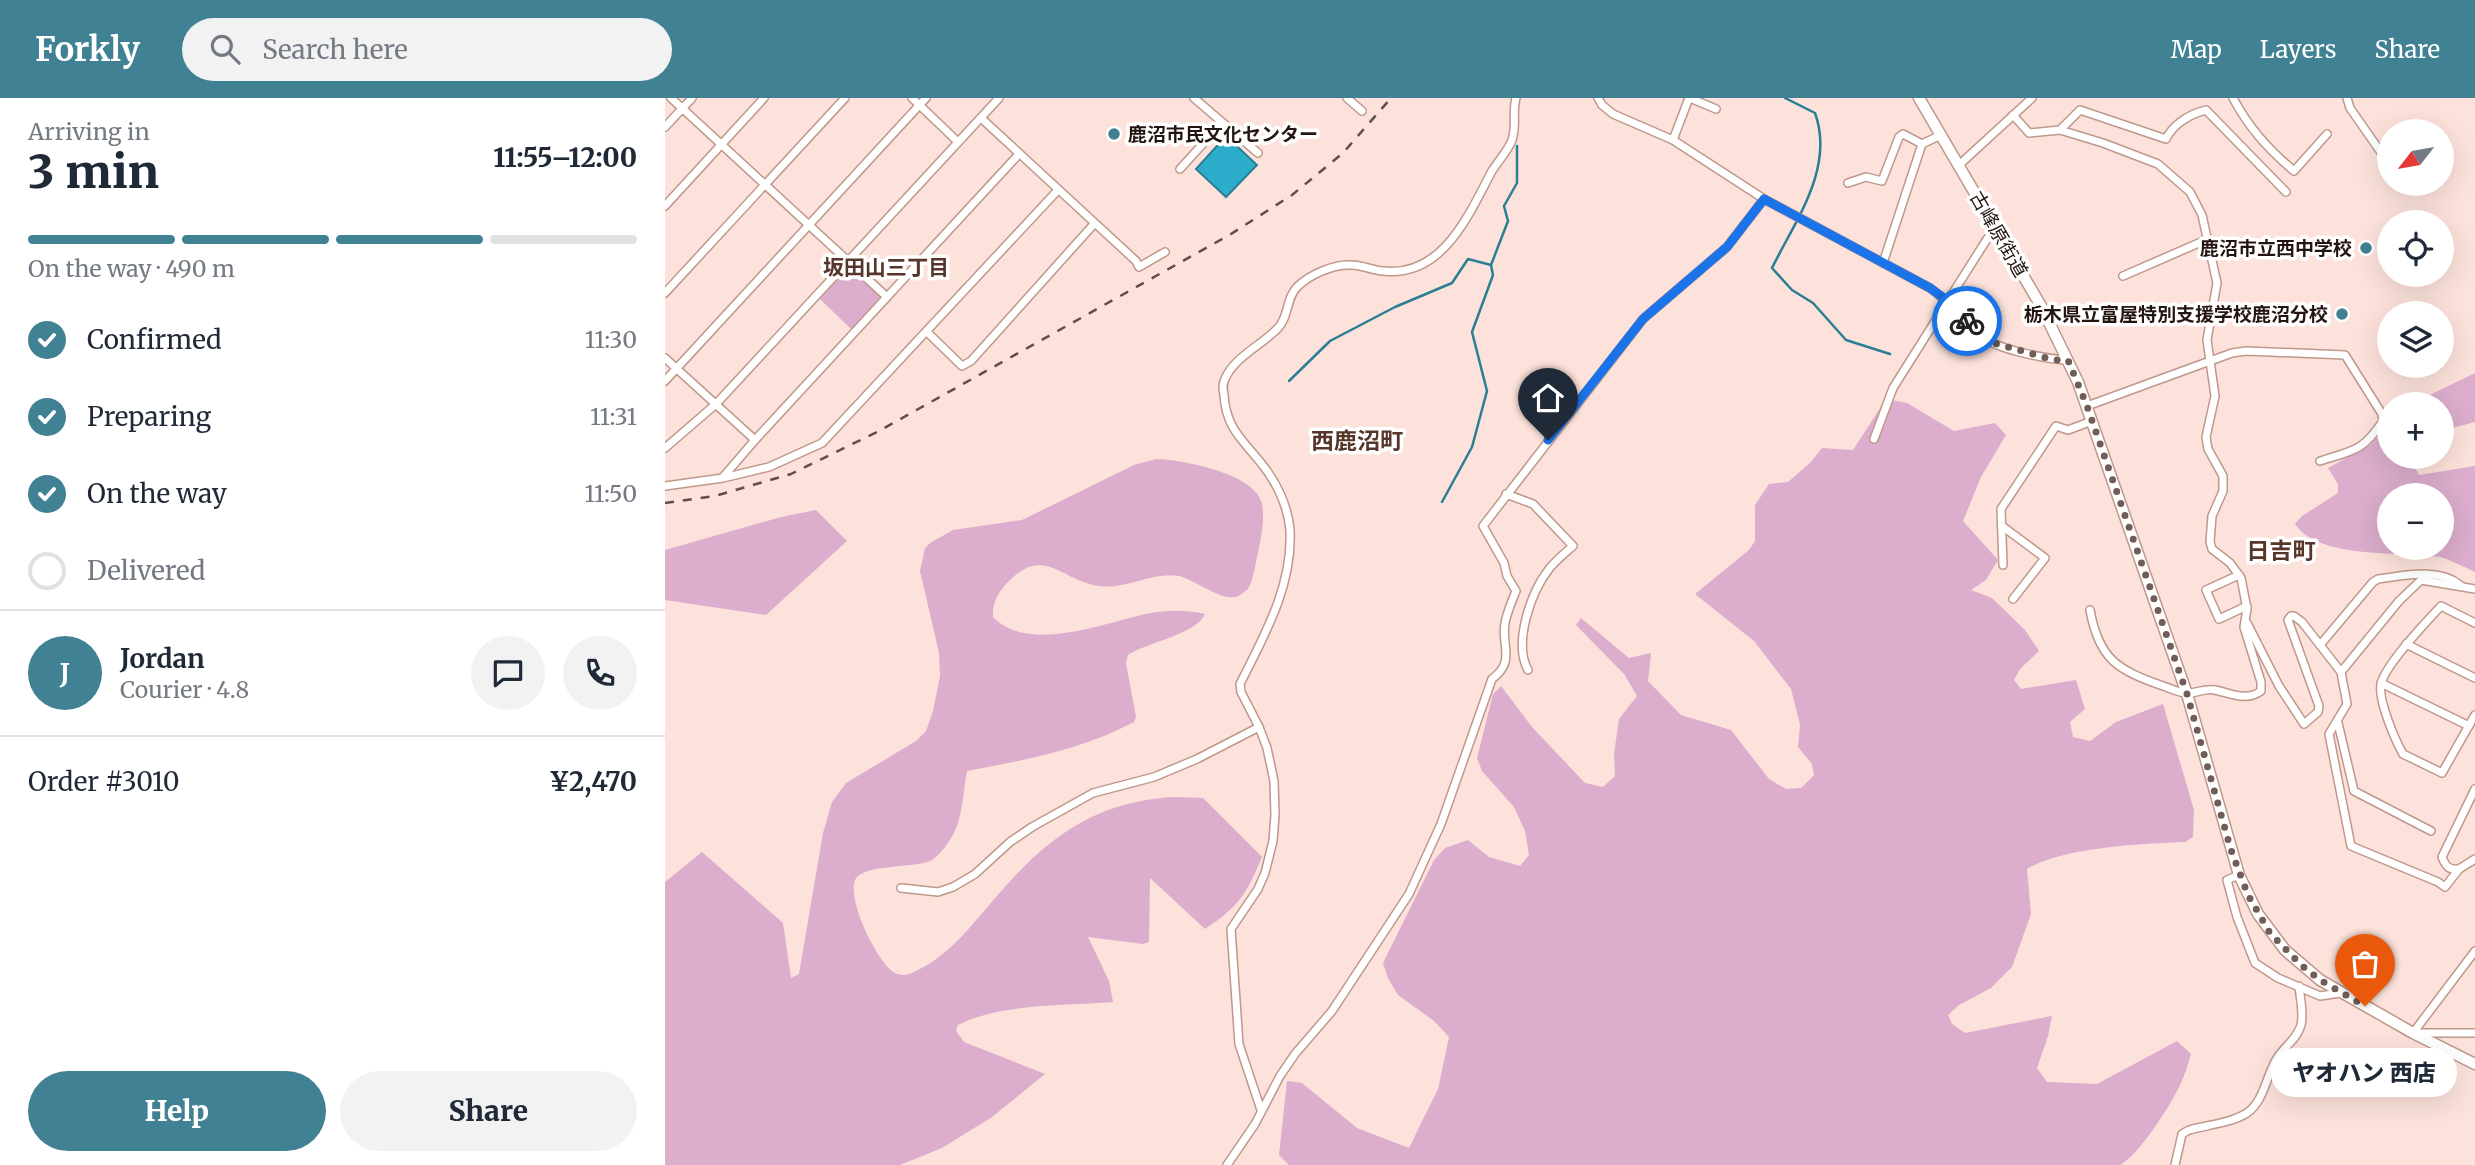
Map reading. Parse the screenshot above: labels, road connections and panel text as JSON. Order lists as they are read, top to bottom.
{
  "streets": {
    "main road": ["古峰原街道"]
  },
  "districts": ["坂田山三丁目", "西鹿沼町", "日吉町"],
  "places": [
    "鹿沼市民文化センター",
    "鹿沼市立西中学校",
    "栃木県立富屋特別支援学校鹿沼分校",
    "ヤオハン 西店"
  ],
  "north": "bottom left",
  "page": {
    "header": "Forkly",
    "search": "Search here",
    "nav": ["Map", "Layers", "Share"],
    "heading": ["3 min", "Arriving in", "11:55–12:00"],
    "panel": [
      "Jordan",
      "Courier · 4.8",
      "Order #3010",
      "¥2,470"
    ],
    "map_buttons": ["+", "−"],
    "bar": "On the way · 490 m",
    "list": [
      ["Confirmed", "11:30"],
      ["Preparing", "11:31"],
      ["On the way", "11:50"],
      "Delivered"
    ],
    "round": "J",
    "bubble": "ヤオハン 西店",
    "buttons": ["Help", "Share"]
  }
}
